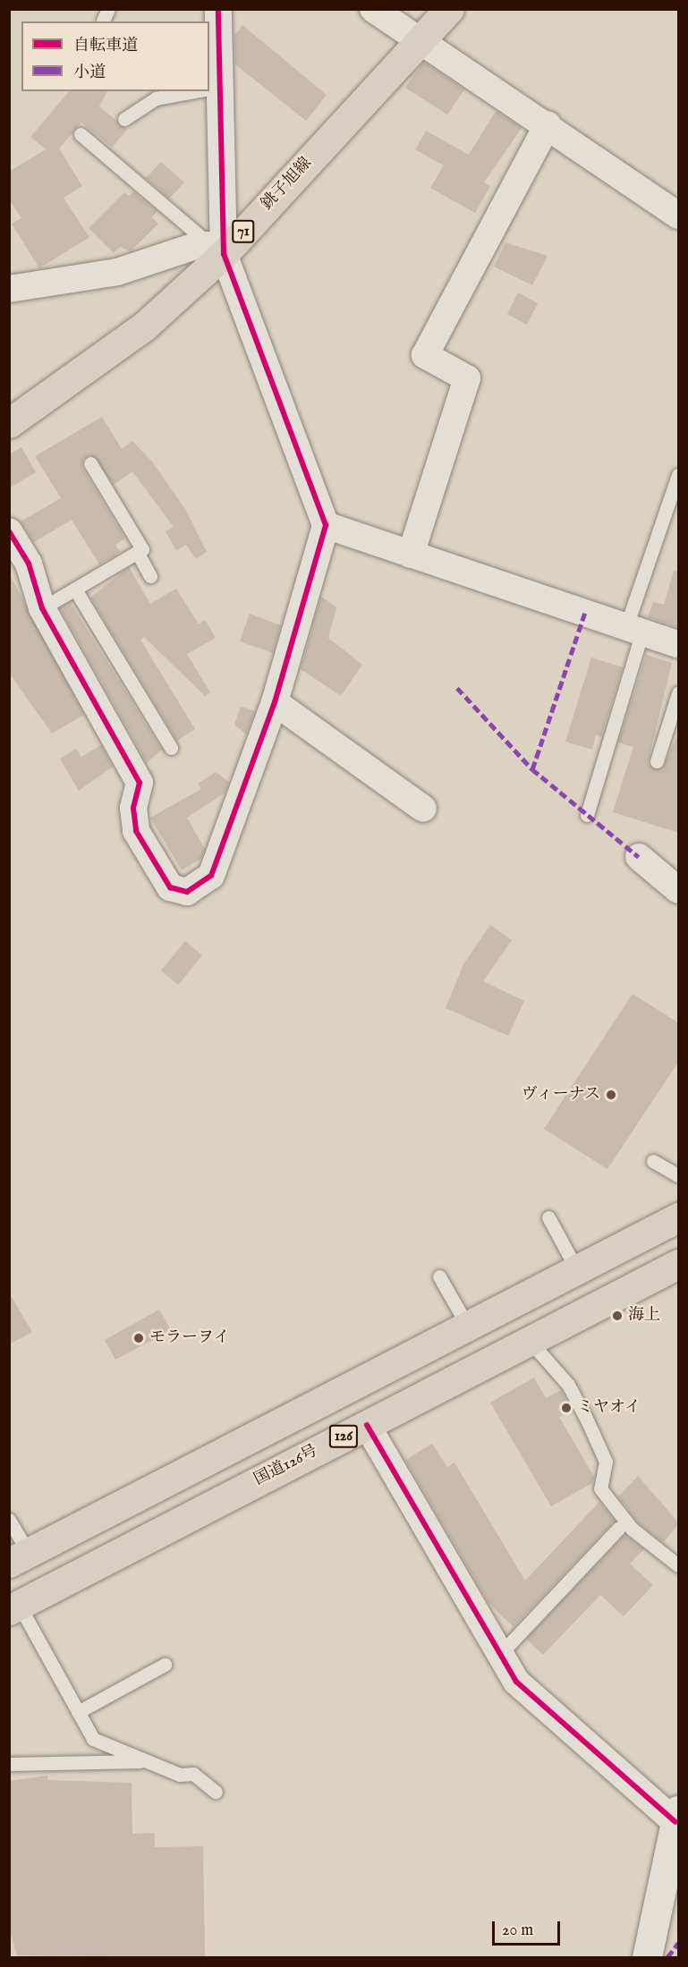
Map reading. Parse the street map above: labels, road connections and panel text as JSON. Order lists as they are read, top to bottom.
{
  "streets": {
    "main road": [
      "銚子旭線",
      "71",
      "126",
      "国道126号"
    ]
  },
  "places": [
    "ヴィーナス",
    "海上",
    "モラーヲイ",
    "ミヤオイ"
  ],
  "legend": ["自転車道", "小道"],
  "scale_bar": "20 m"
}
